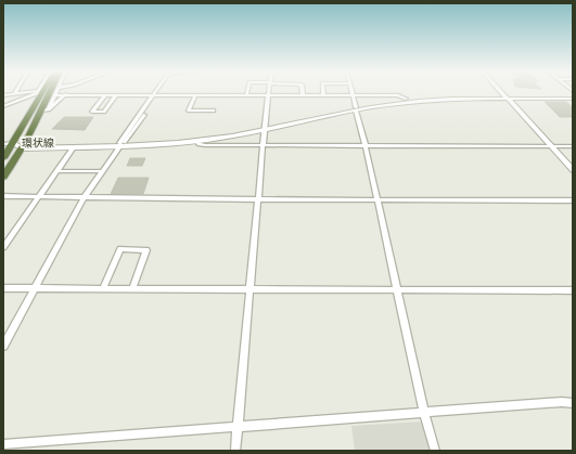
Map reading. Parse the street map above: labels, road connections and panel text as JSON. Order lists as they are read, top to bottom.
{
  "streets": {
    "street": ["環状線"]
  }
}
